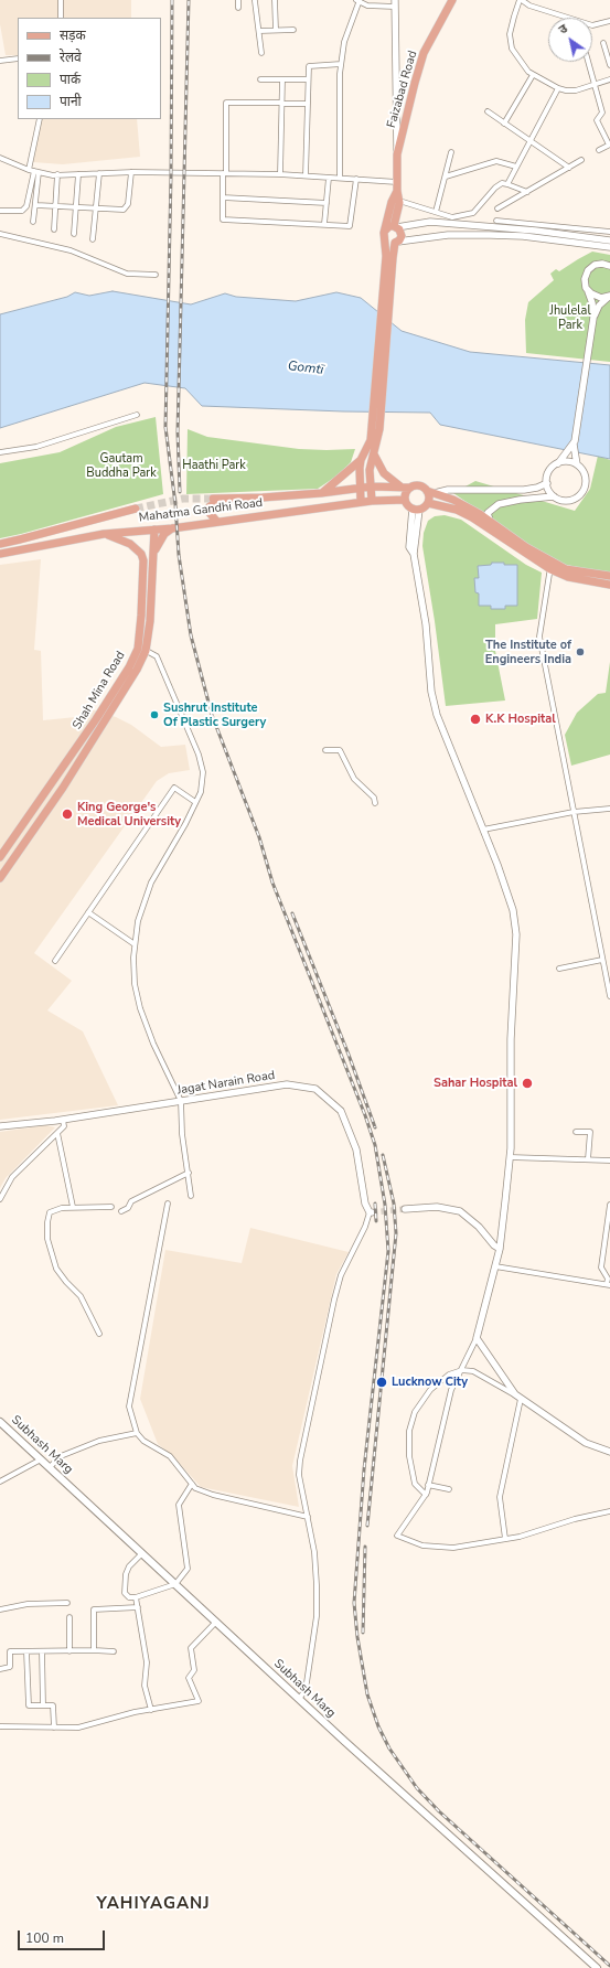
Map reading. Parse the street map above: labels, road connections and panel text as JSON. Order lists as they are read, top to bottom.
{
  "streets": {
    "main road": [
      "Faizabad Road",
      "Mahatma Gandhi Road",
      "Shah Mina Road",
      "Subhash Marg"
    ],
    "street": ["Jagat Narain Road"]
  },
  "crossings": [
    ["Mahatma Gandhi Road", "Shah Mina Road"]
  ],
  "districts": ["YAHIYAGANJ"],
  "water": ["Gomtī"],
  "parks": ["Jhulelal Park", "Gautam Buddha Park", "Haathi Park"],
  "places": [
    "The Institute of Engineers India",
    "Sushrut Institute Of Plastic Surgery",
    "K.K Hospital",
    "King George's Medical University",
    "Sahar Hospital",
    "Lucknow City"
  ],
  "legend": [
    "सड़क",
    "रेलवे",
    "पार्क",
    "पानी"
  ],
  "scale_bar": "100 m",
  "north": "top left"
}
